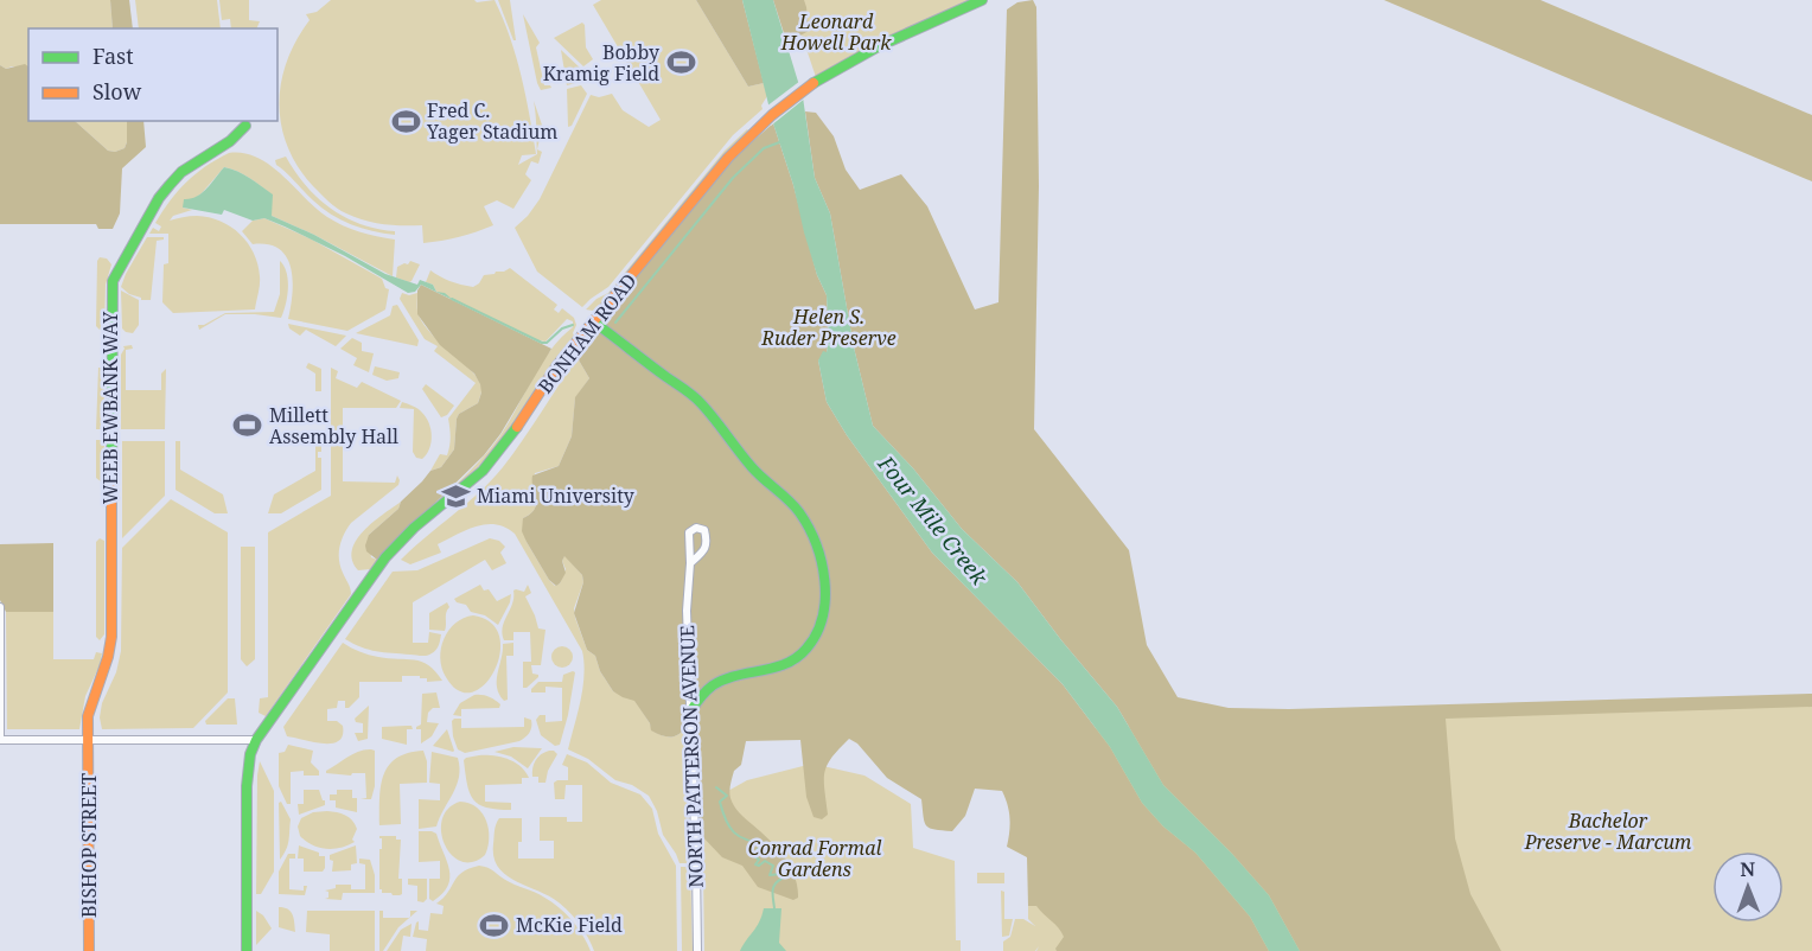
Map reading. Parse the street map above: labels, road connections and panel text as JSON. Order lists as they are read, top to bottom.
{
  "streets": {
    "street": [
      "BONHAM ROAD",
      "WEEB EWBANK WAY",
      "NORTH PATTERSON AVENUE",
      "BISHOP STREET"
    ]
  },
  "crossings": [
    ["WEEB EWBANK WAY", "BISHOP STREET"]
  ],
  "water": ["Four Mile Creek"],
  "parks": [
    "Leonard Howell Park",
    "Helen S. Ruder Preserve",
    "Bachelor Preserve - Marcum",
    "Conrad Formal Gardens"
  ],
  "places": {
    "sports": [
      "Bobby Kramig Field",
      "Fred C. Yager Stadium",
      "Millett Assembly Hall",
      "McKie Field"
    ],
    "school or university": ["Miami University"]
  },
  "legend": ["Fast", "Slow"],
  "north": "top"
}
